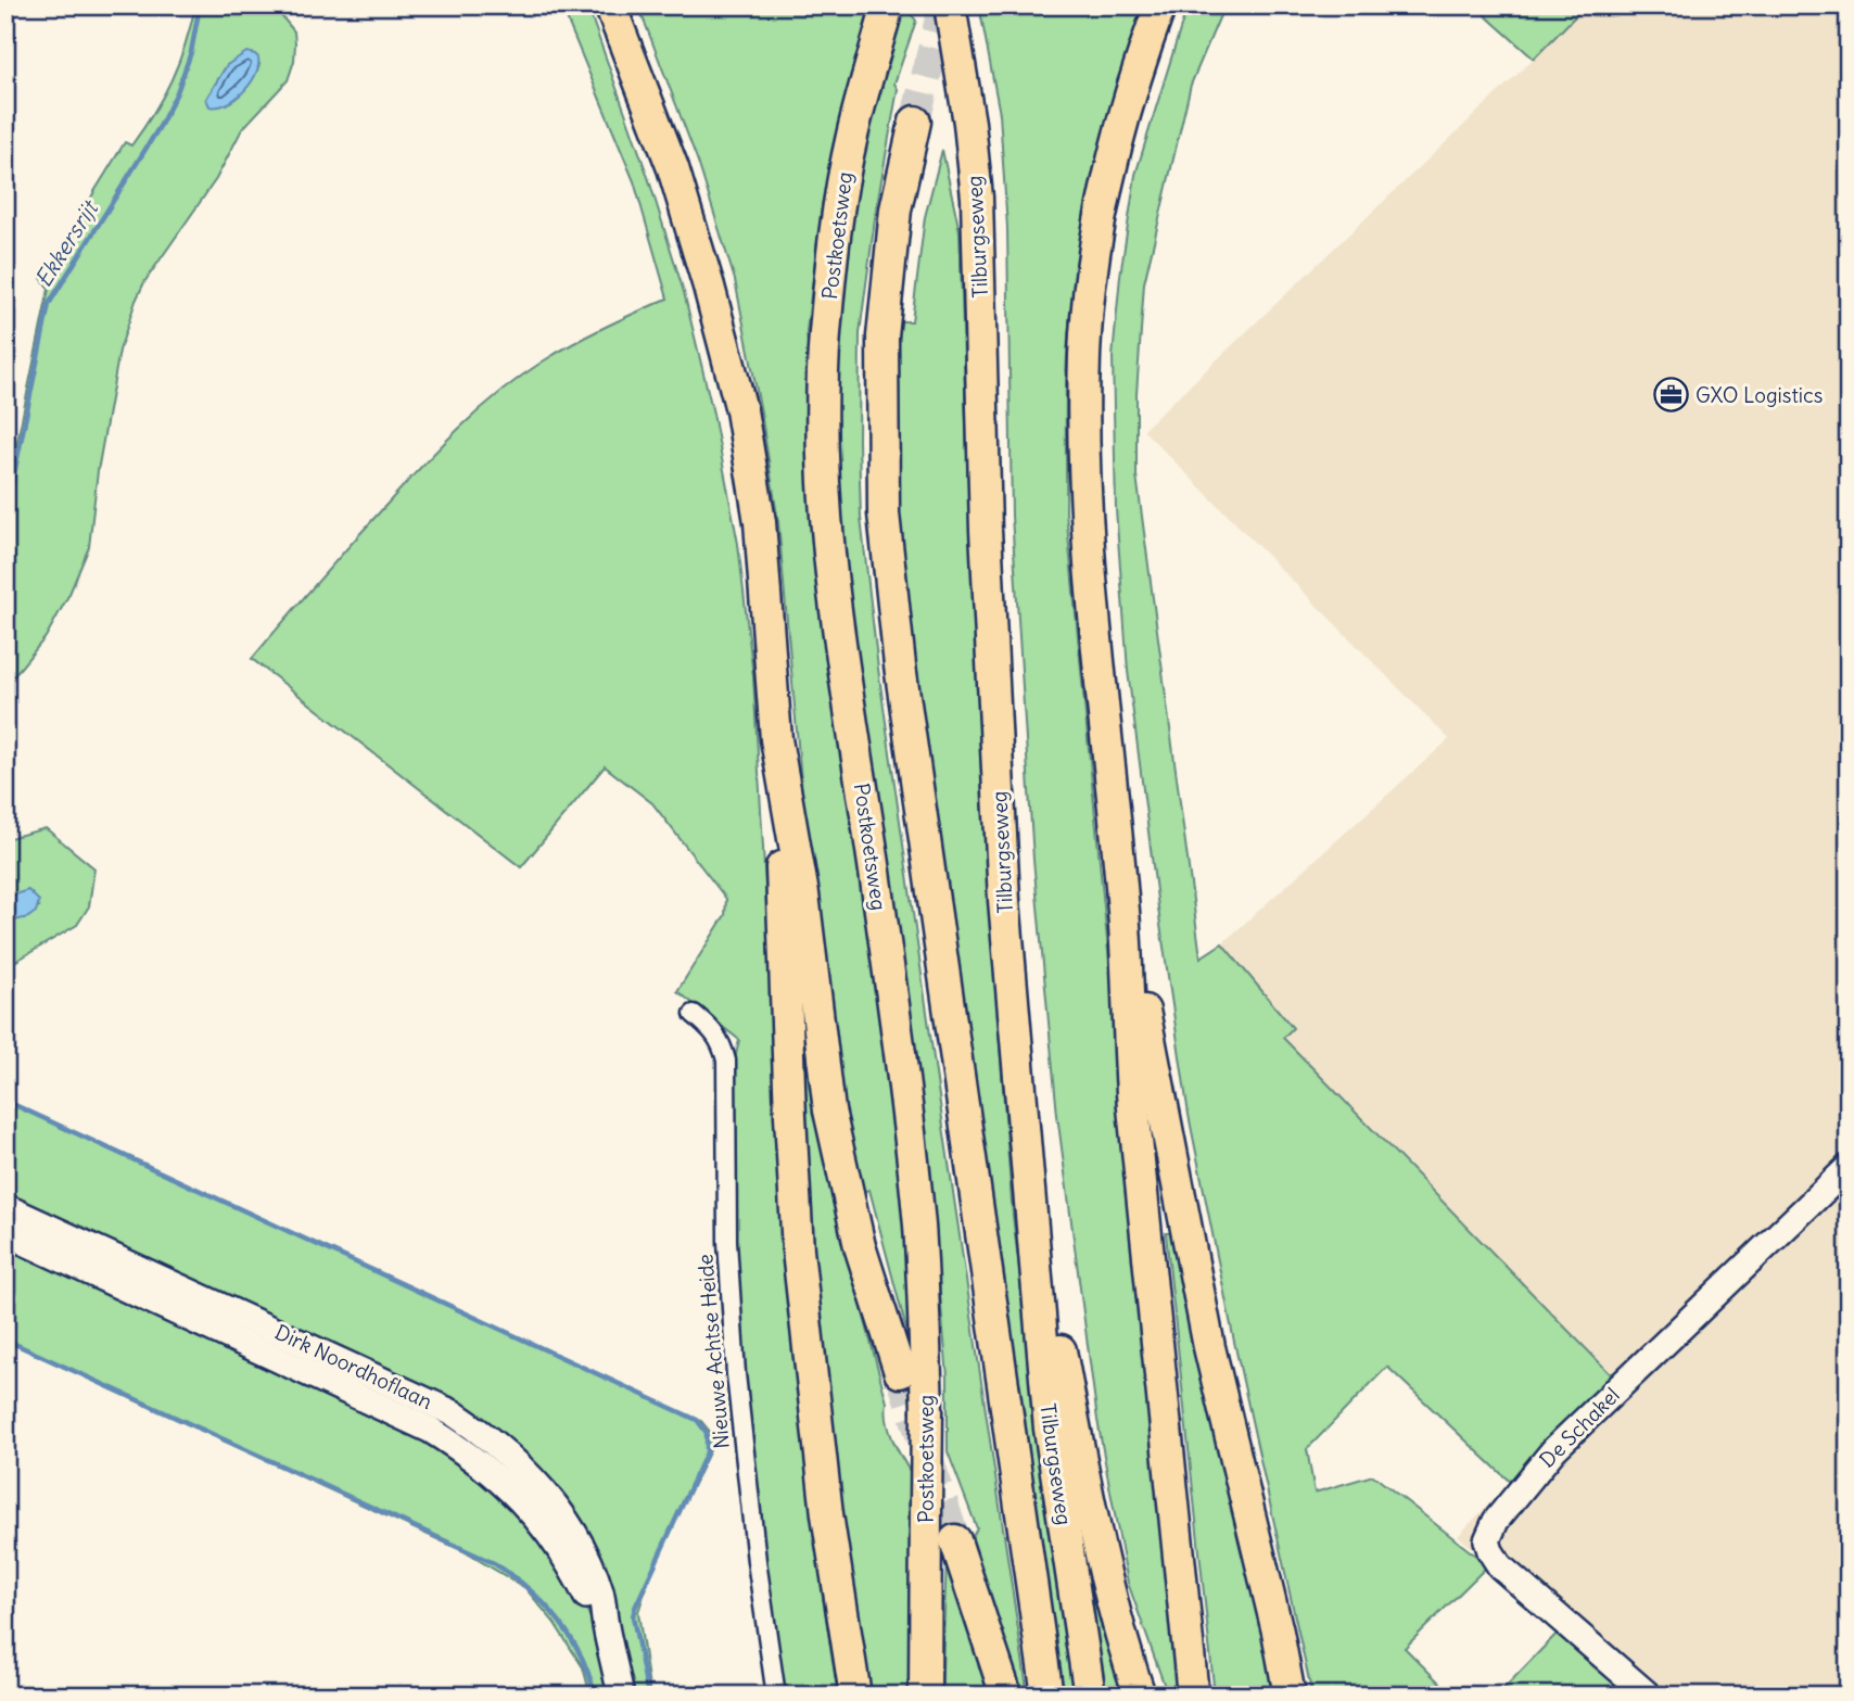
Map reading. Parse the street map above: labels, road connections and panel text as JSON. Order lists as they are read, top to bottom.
{
  "streets": {
    "highway": ["Postkoetsweg", "Tilburgseweg"],
    "street": ["Nieuwe Achtse Heide", "Dirk Noordhoflaan", "De Schakel"]
  },
  "water": ["Ekkersrijt"],
  "places": {
    "office": ["GXO Logistics"]
  }
}
